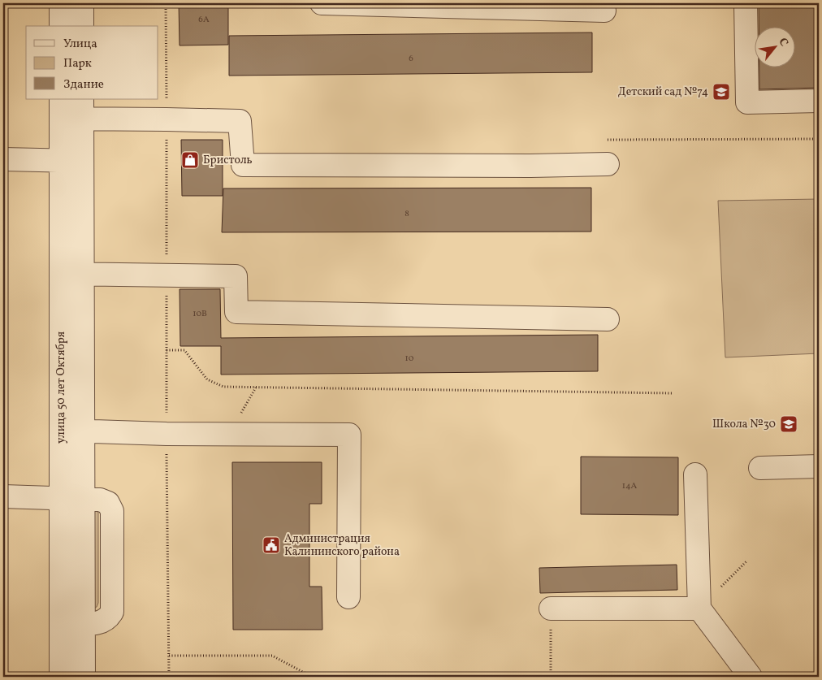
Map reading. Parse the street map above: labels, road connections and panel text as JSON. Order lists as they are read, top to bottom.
{
  "streets": {
    "street": ["улица 50 лет Октября"]
  },
  "places": {
    "school or university": ["Детский сад №74", "Школа №30"],
    "shop": ["Бристоль"],
    "public building": ["Администрация Калининского района"]
  },
  "house_numbers": [
    "6А",
    "6",
    "8",
    "10В",
    "10",
    "14А"
  ],
  "legend": ["Улица", "Парк", "Здание"],
  "north": "top right"
}
